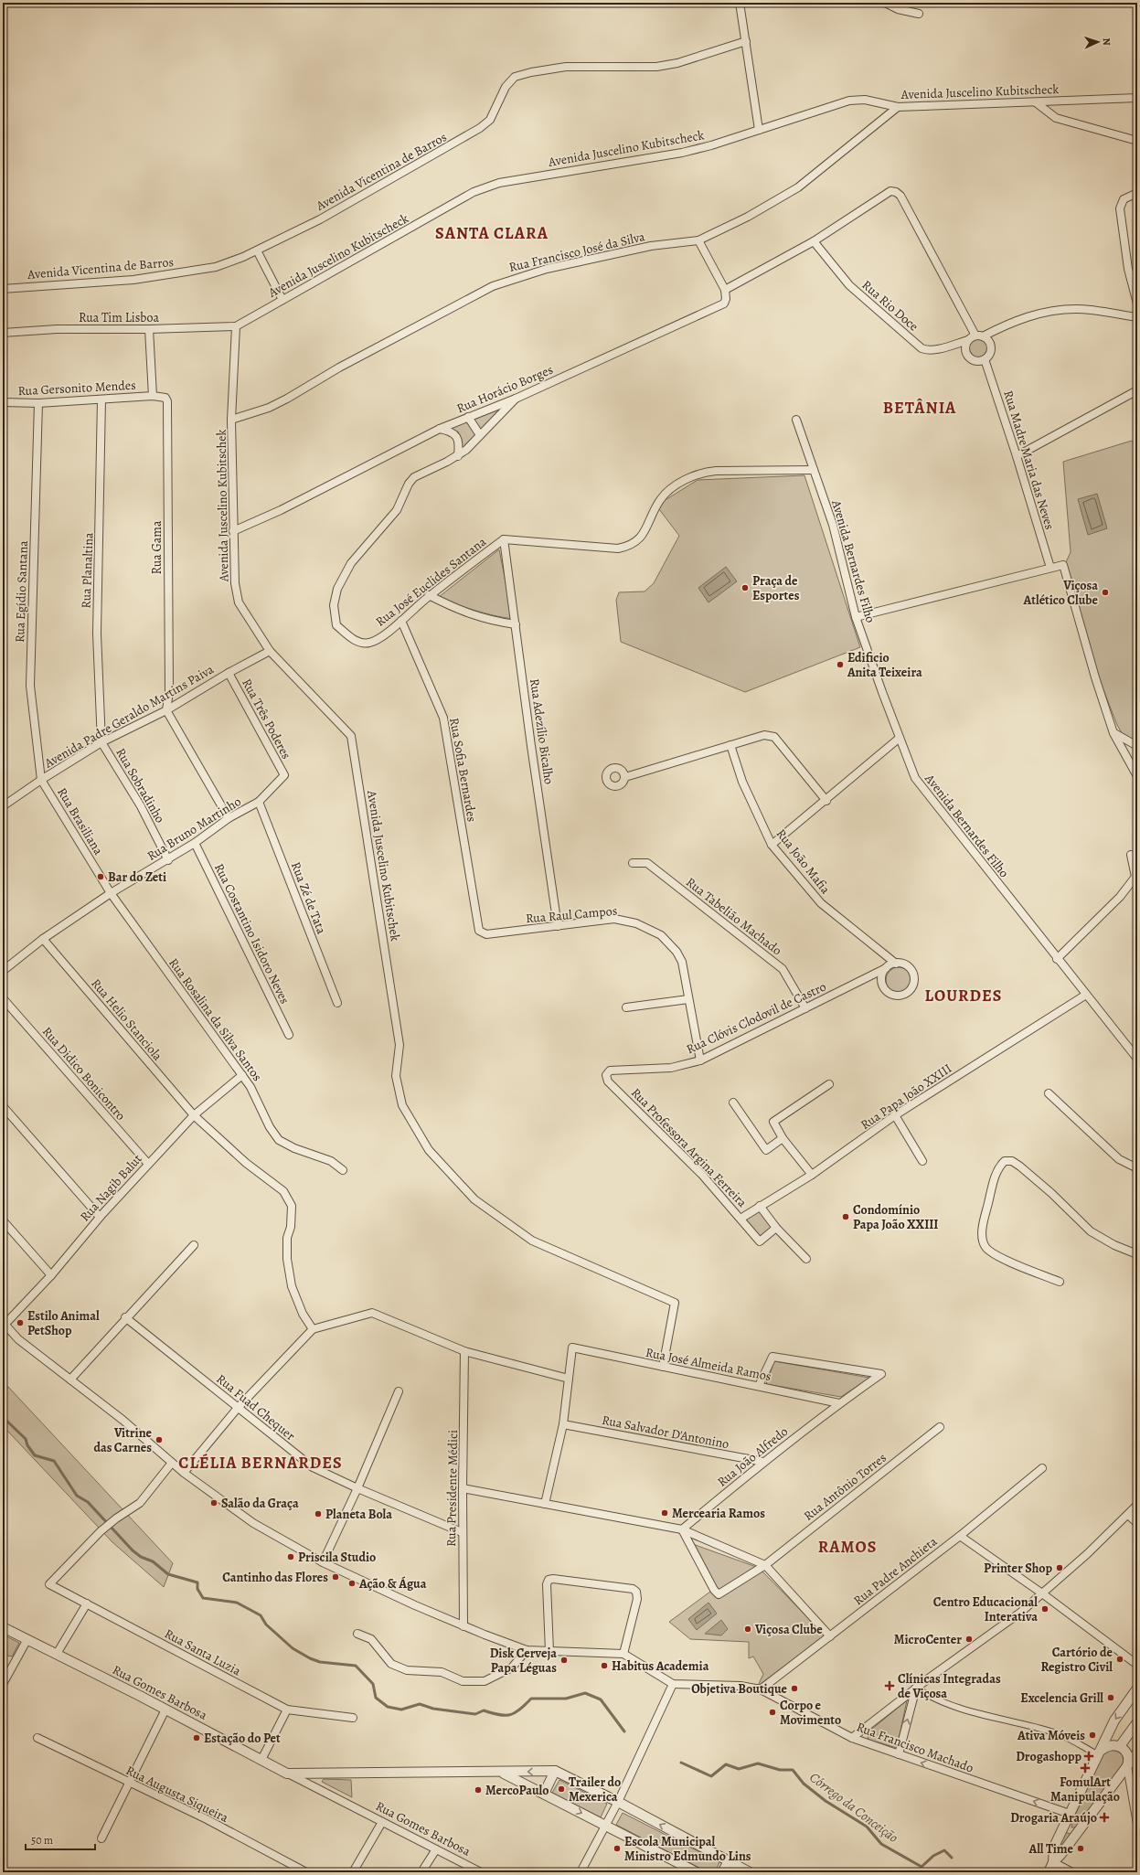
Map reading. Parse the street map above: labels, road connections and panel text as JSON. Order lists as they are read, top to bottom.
{
  "streets": {
    "street": [
      "Avenida Juscelino Kubitscheck",
      "Avenida Vicentina de Barros",
      "Rua Francisco José da Silva",
      "Rua Rio Doce",
      "Rua Tim Lisboa",
      "Rua Gersonito Mendes",
      "Rua Horácio Borges",
      "Rua Madre Maria das Neves",
      "Avenida Juscelino Kubitschek",
      "Rua Gama",
      "Avenida Bernardes Filho",
      "Rua Planaltina",
      "Rua José Euclides Santana",
      "Rua Egídio Santana",
      "Avenida Padre Geraldo Martins Paiva",
      "Rua Três Poderes",
      "Rua Adezílio Bicalho",
      "Rua Sofia Bernardes",
      "Rua Sobradinho",
      "Rua Brasiliana",
      "Rua Bruno Martinho",
      "Rua João Mafia",
      "Rua Zé de Tata",
      "Rua Raul Campos",
      "Rua Tabelião Machado",
      "Rua Costantino Isidoro Neves",
      "Rua Clóvis Clodovil de Castro",
      "Rua Helio Stanciola",
      "Rua Rosalina da Silva Santos",
      "Rua Didico Bonicontro",
      "Rua Papa João XXIII",
      "Rua Professora Argina Ferreira",
      "Rua Nagib Balut",
      "Rua José Almeida Ramos",
      "Rua Fuad Chequer",
      "Rua Salvador D'Antonino",
      "Rua João Alfredo",
      "Rua Antônio Torres",
      "Rua Presidente Médici",
      "Rua Padre Anchieta",
      "Rua Santa Luzia",
      "Rua Gomes Barbosa",
      "Rua Francisco Machado",
      "Rua Augusta Siqueira"
    ]
  },
  "crossings": [
    ["Avenida Juscelino Kubitscheck", "Rua Francisco José da Silva"],
    ["Avenida Juscelino Kubitscheck", "Rua Tim Lisboa"],
    ["Avenida Juscelino Kubitscheck", "Avenida Juscelino Kubitschek"],
    ["Rua Francisco José da Silva", "Avenida Juscelino Kubitschek"],
    ["Rua Rio Doce", "Rua Madre Maria das Neves"],
    ["Rua Tim Lisboa", "Avenida Juscelino Kubitschek"],
    ["Rua Gersonito Mendes", "Rua Gama"],
    ["Rua Gersonito Mendes", "Rua Planaltina"],
    ["Rua Gersonito Mendes", "Rua Egídio Santana"],
    ["Rua Horácio Borges", "Avenida Juscelino Kubitschek"],
    ["Rua Horácio Borges", "Rua José Euclides Santana"],
    ["Avenida Juscelino Kubitschek", "Avenida Padre Geraldo Martins Paiva"],
    ["Avenida Juscelino Kubitschek", "Rua José Almeida Ramos"],
    ["Rua Gama", "Avenida Padre Geraldo Martins Paiva"],
    ["Avenida Bernardes Filho", "Rua José Euclides Santana"],
    ["Avenida Bernardes Filho", "Rua Papa João XXIII"],
    ["Rua Planaltina", "Avenida Padre Geraldo Martins Paiva"],
    ["Rua Planaltina", "Rua Sobradinho"],
    ["Rua José Euclides Santana", "Rua Adezílio Bicalho"],
    ["Rua José Euclides Santana", "Rua Sofia Bernardes"],
    ["Rua Egídio Santana", "Avenida Padre Geraldo Martins Paiva"],
    ["Rua Egídio Santana", "Rua Brasiliana"],
    ["Avenida Padre Geraldo Martins Paiva", "Rua Três Poderes"],
    ["Avenida Padre Geraldo Martins Paiva", "Rua Sobradinho"],
    ["Avenida Padre Geraldo Martins Paiva", "Rua Brasiliana"],
    ["Rua Três Poderes", "Rua Bruno Martinho"],
    ["Rua Adezílio Bicalho", "Rua Raul Campos"],
    ["Rua Sofia Bernardes", "Rua Raul Campos"],
    ["Rua Sobradinho", "Rua Bruno Martinho"],
    ["Rua Brasiliana", "Rua Bruno Martinho"],
    ["Rua Brasiliana", "Rua Rosalina da Silva Santos"],
    ["Rua Bruno Martinho", "Rua Zé de Tata"],
    ["Rua Bruno Martinho", "Rua Costantino Isidoro Neves"],
    ["Rua Bruno Martinho", "Rua Helio Stanciola"],
    ["Rua Bruno Martinho", "Rua Rosalina da Silva Santos"],
    ["Rua João Mafia", "Rua Clóvis Clodovil de Castro"],
    ["Rua Raul Campos", "Rua Clóvis Clodovil de Castro"],
    ["Rua Tabelião Machado", "Rua Clóvis Clodovil de Castro"],
    ["Rua Clóvis Clodovil de Castro", "Rua Professora Argina Ferreira"],
    ["Rua Helio Stanciola", "Rua Nagib Balut"],
    ["Rua Rosalina da Silva Santos", "Rua Nagib Balut"],
    ["Rua Didico Bonicontro", "Rua Nagib Balut"],
    ["Rua Papa João XXIII", "Rua Professora Argina Ferreira"],
    ["Rua Nagib Balut", "Rua Francisco Machado"],
    ["Rua José Almeida Ramos", "Rua João Alfredo"],
    ["Rua Fuad Chequer", "Rua Presidente Médici"],
    ["Rua Salvador D'Antonino", "Rua João Alfredo"],
    ["Rua João Alfredo", "Rua Antônio Torres"],
    ["Rua Presidente Médici", "Rua Francisco Machado"],
    ["Rua Padre Anchieta", "Rua Francisco Machado"],
    ["Rua Santa Luzia", "Rua Francisco Machado"]
  ],
  "districts": [
    "SANTA CLARA",
    "BETÂNIA",
    "LOURDES",
    "CLÉLIA BERNARDES",
    "RAMOS"
  ],
  "water": ["Córrego da Conceição"],
  "places": {
    "other": [
      "Praça de Esportes",
      "Viçosa Atlético Clube",
      "Edificio Anita Teixeira",
      "Bar do Zeti",
      "Condomínio Papa João XXIII",
      "Estilo Animal PetShop",
      "Vitrine das Carnes",
      "Salão da Graça",
      "Mercearia Ramos",
      "Planeta Bola",
      "Priscila Studio",
      "Printer Shop",
      "Cantinho das Flores",
      "Ação & Água",
      "Centro Educacional Interativa",
      "Viçosa Clube",
      "MicroCenter",
      "Cartório de Registro Civil",
      "Disk Cerveja Papa Léguas",
      "Habitus Academia",
      "Objetiva Boutique",
      "Excelencia Grill",
      "Corpo e Movimento",
      "Ativa Móveis",
      "Estação do Pet",
      "Trailer do Mexerica",
      "MercoPaulo",
      "Escola Municipal Ministro Edmundo Lins",
      "All Time"
    ],
    "health": [
      "Clínicas Integradas de Viçosa",
      "Drogashopp",
      "FomulArt Manipulação",
      "Drogaria Araújo"
    ]
  },
  "scale_bar": "50 m",
  "north": "right"
}
